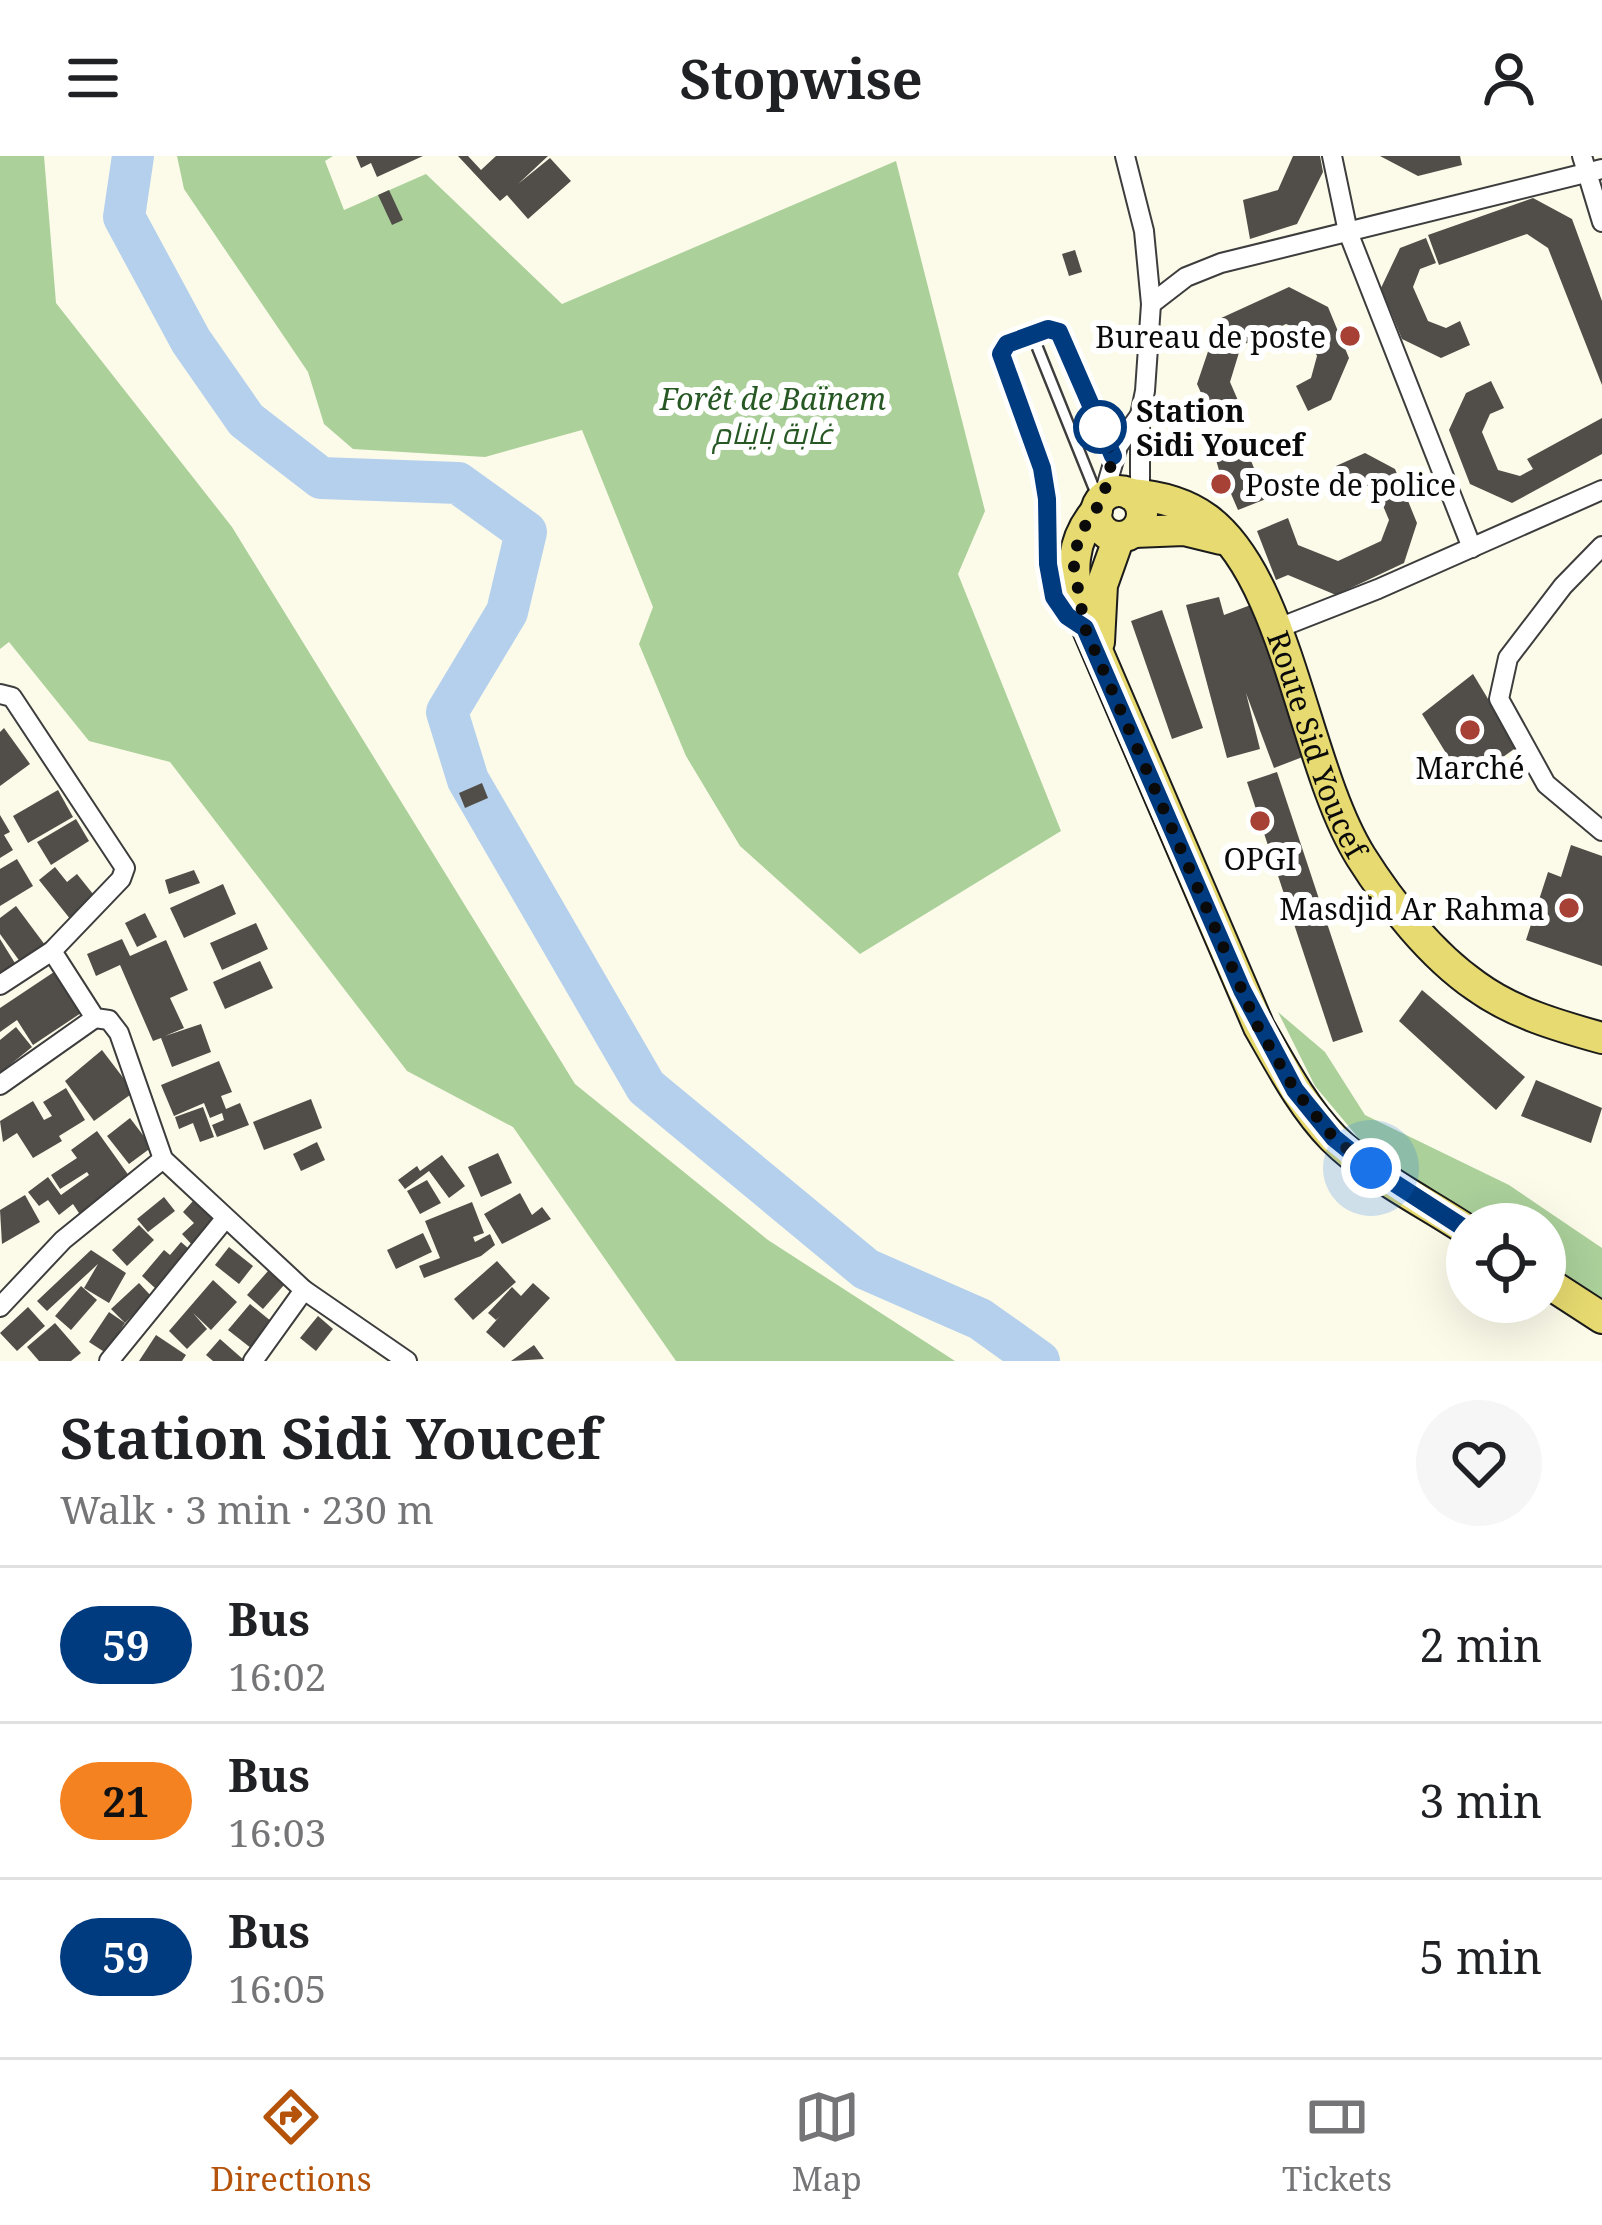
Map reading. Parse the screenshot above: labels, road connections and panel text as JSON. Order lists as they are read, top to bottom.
{
  "streets": {
    "main road": ["Route Sid Youcef"]
  },
  "parks": ["Forêt de Baïnem غابة باينام"],
  "places": [
    "Bureau de poste",
    "Station Sidi Youcef",
    "Poste de police",
    "Marché",
    "OPGI",
    "Masdjid Ar Rahma"
  ],
  "lines": ["bus line 59"],
  "page": {
    "header": "Stopwise",
    "heading": ["Station Sidi Youcef", "Walk · 3 min · 230 m"],
    "list": [
      {
        "mark": "59",
        "name": "Bus",
        "note": "16:02",
        "value": "2 min"
      },
      {
        "mark": "21",
        "name": "Bus",
        "note": "16:03",
        "value": "3 min"
      },
      {
        "mark": "59",
        "name": "Bus",
        "note": "16:05",
        "value": "5 min"
      }
    ],
    "tabs": ["Directions", "Map", "Tickets"]
  }
}
